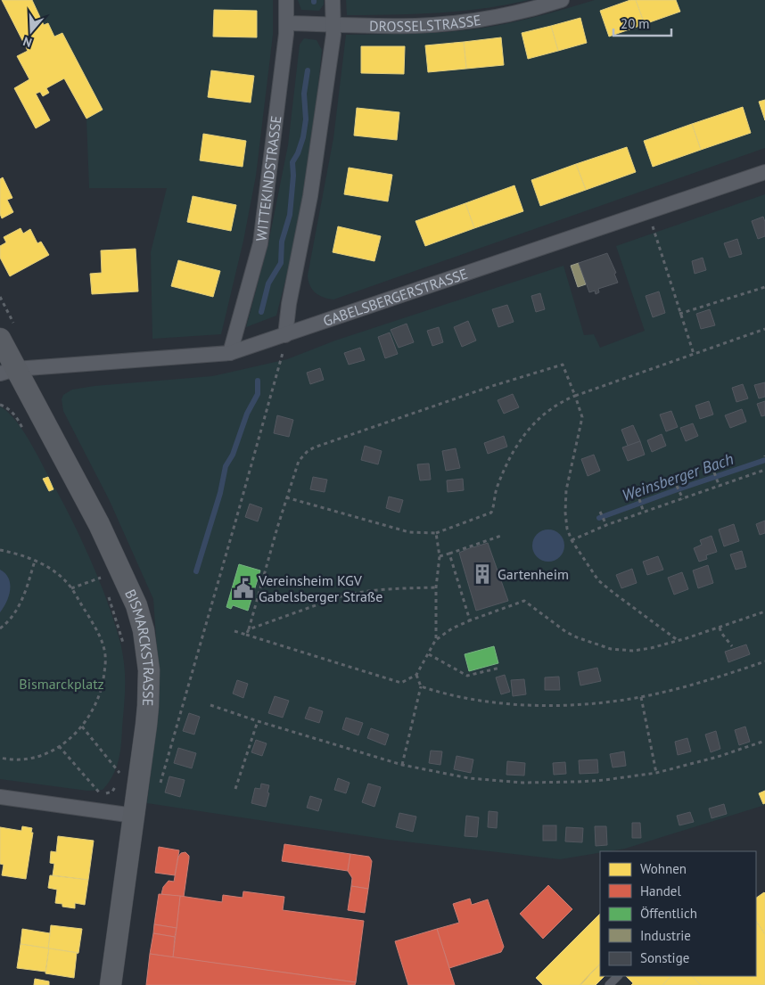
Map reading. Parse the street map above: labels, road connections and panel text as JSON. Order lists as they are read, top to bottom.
{
  "streets": {
    "main road": ["BISMARCKSTRASSE"],
    "street": ["DROSSELSTRASSE", "WITTEKINDSTRASSE", "GABELSBERGERSTRASSE"]
  },
  "crossings": [
    ["DROSSELSTRASSE", "WITTEKINDSTRASSE"],
    ["WITTEKINDSTRASSE", "GABELSBERGERSTRASSE"],
    ["GABELSBERGERSTRASSE", "BISMARCKSTRASSE"]
  ],
  "water": ["Weinsberger Bach"],
  "parks": ["Bismarckplatz"],
  "places": {
    "building": ["Gartenheim"],
    "public building": ["Vereinsheim KGV Gabelsberger Straße"]
  },
  "legend": [
    "Wohnen",
    "Handel",
    "Öffentlich",
    "Industrie",
    "Sonstige"
  ],
  "scale_bar": "20 m",
  "north": "bottom"
}
